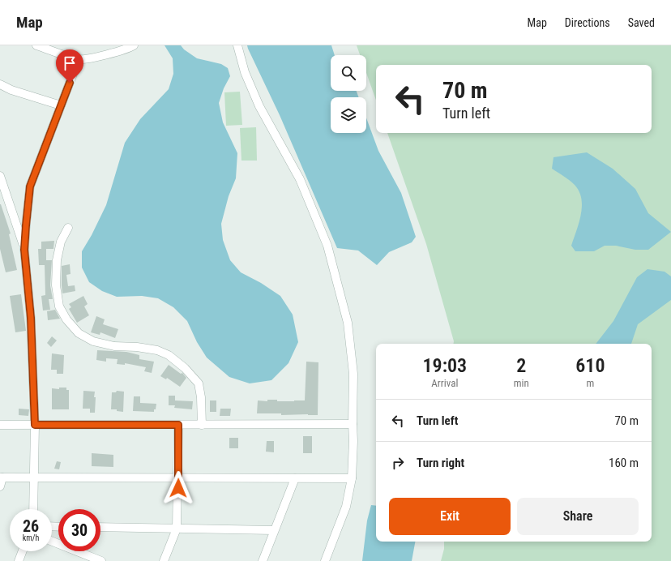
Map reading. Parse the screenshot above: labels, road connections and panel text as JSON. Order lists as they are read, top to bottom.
{
  "page": {
    "header": "Map",
    "nav": ["Map", "Directions", "Saved"],
    "turn": ["70 m", "Turn left"],
    "eta": [
      "19:03",
      "Arrival",
      "2",
      "min",
      "610",
      "m"
    ],
    "list": [
      {
        "name": "Turn left",
        "value": "70 m"
      },
      {
        "name": "Turn right",
        "value": "160 m"
      }
    ],
    "buttons": ["Exit", "Share"],
    "speed": "26 km/h",
    "limit": "30"
  }
}
